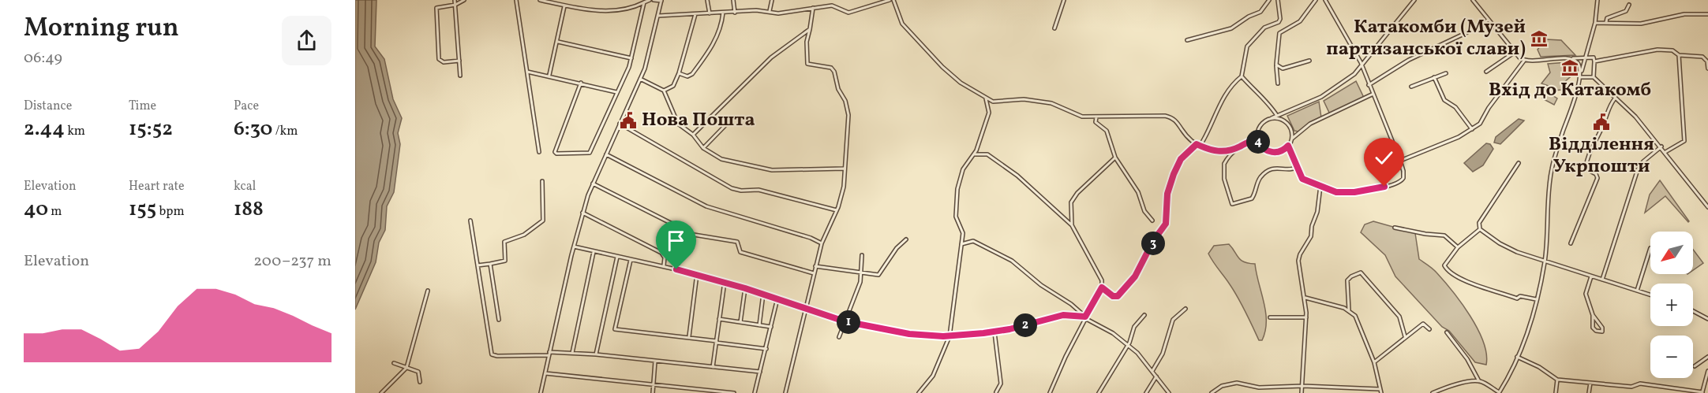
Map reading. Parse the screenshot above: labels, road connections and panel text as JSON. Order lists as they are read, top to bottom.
{
  "places": {
    "museum": ["Катакомби (Музей партизанської слави)", "Вхід до Катакомб"],
    "public building": ["Нова Пошта", "Відділення Укрпошти"]
  },
  "north": "bottom left",
  "page": {
    "heading": ["Morning run", "06:49"],
    "stats": [
      ["Distance", "2.44 km"],
      ["Time", "15:52"],
      ["Pace", "6:30 /km"],
      ["Elevation", "40 m"],
      ["Heart rate", "155 bpm"],
      ["kcal", "188"]
    ],
    "pins": [
      "4",
      "3",
      "1",
      "2"
    ],
    "map_buttons": ["+", "−"],
    "chart": ["Elevation", "200–237 m"]
  }
}
